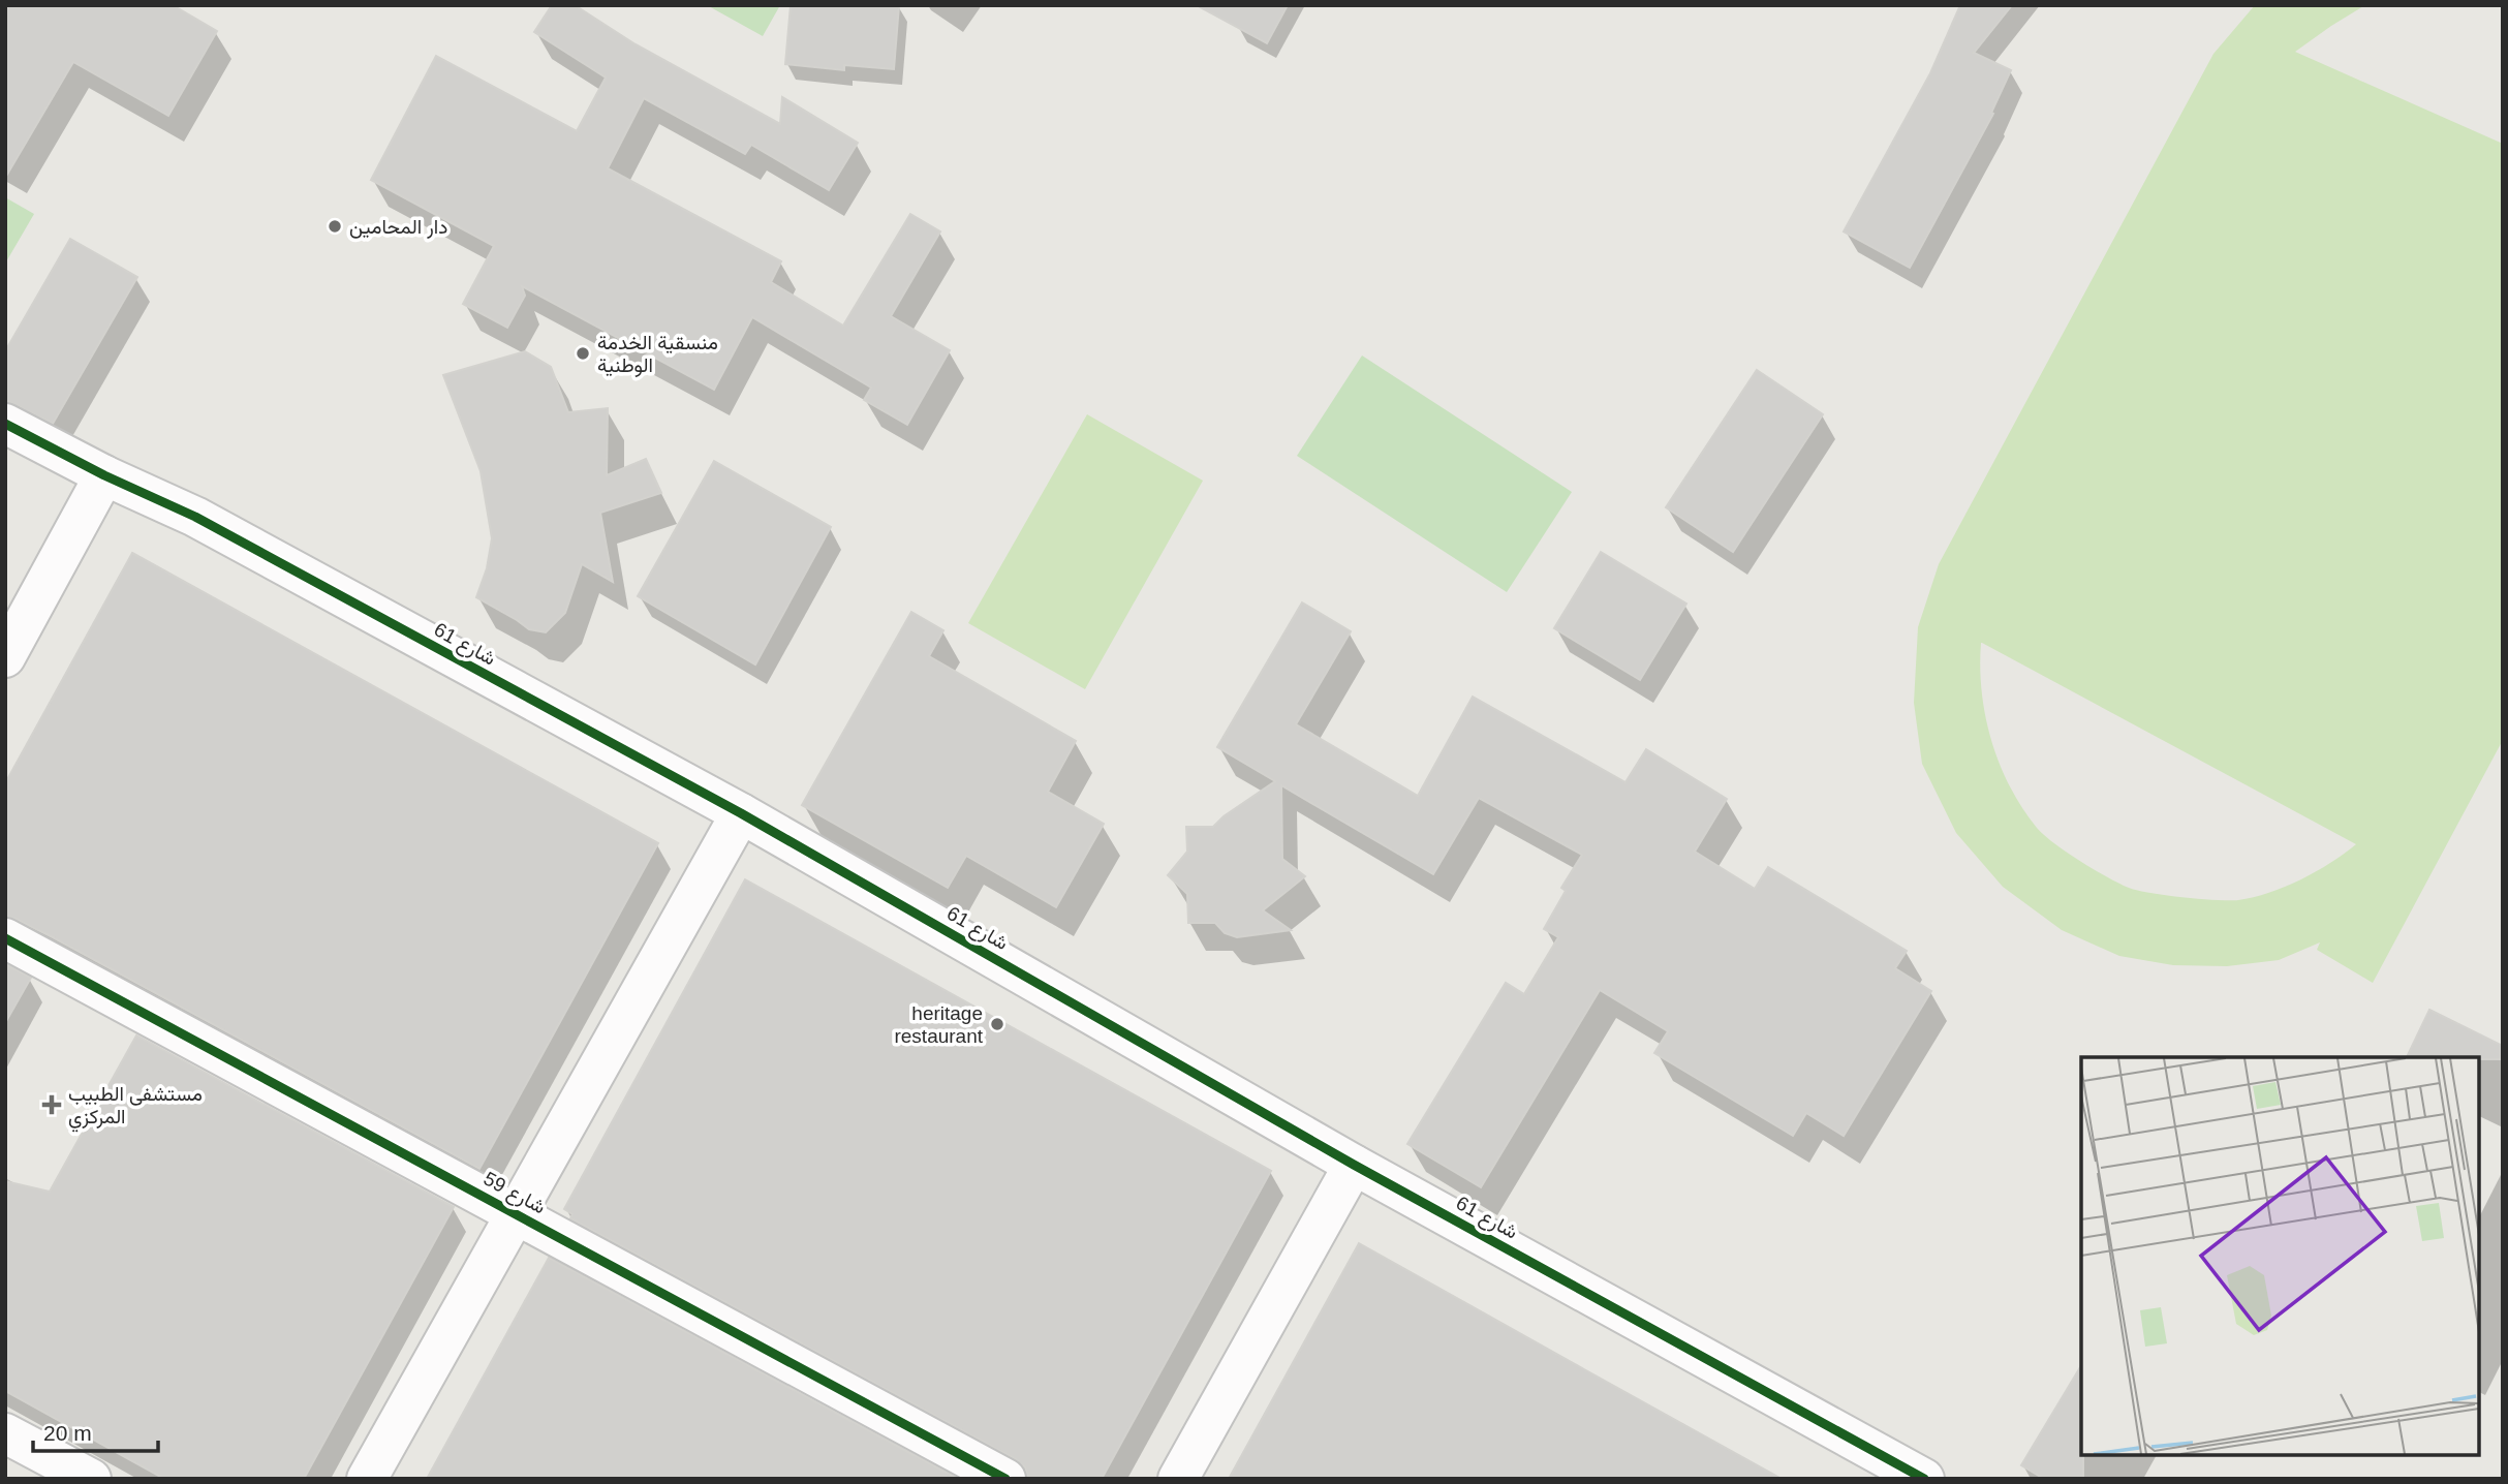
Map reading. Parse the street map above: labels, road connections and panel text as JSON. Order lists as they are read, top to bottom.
{
  "streets": {
    "street": ["شارع 61", "شارع 59"]
  },
  "places": {
    "other": ["دار المحامين", "منسقية الخدمة الوطنية", "heritage restaurant"],
    "health": ["مستشفى الطبيب المركزي"]
  },
  "scale_bar": "20 m"
}
